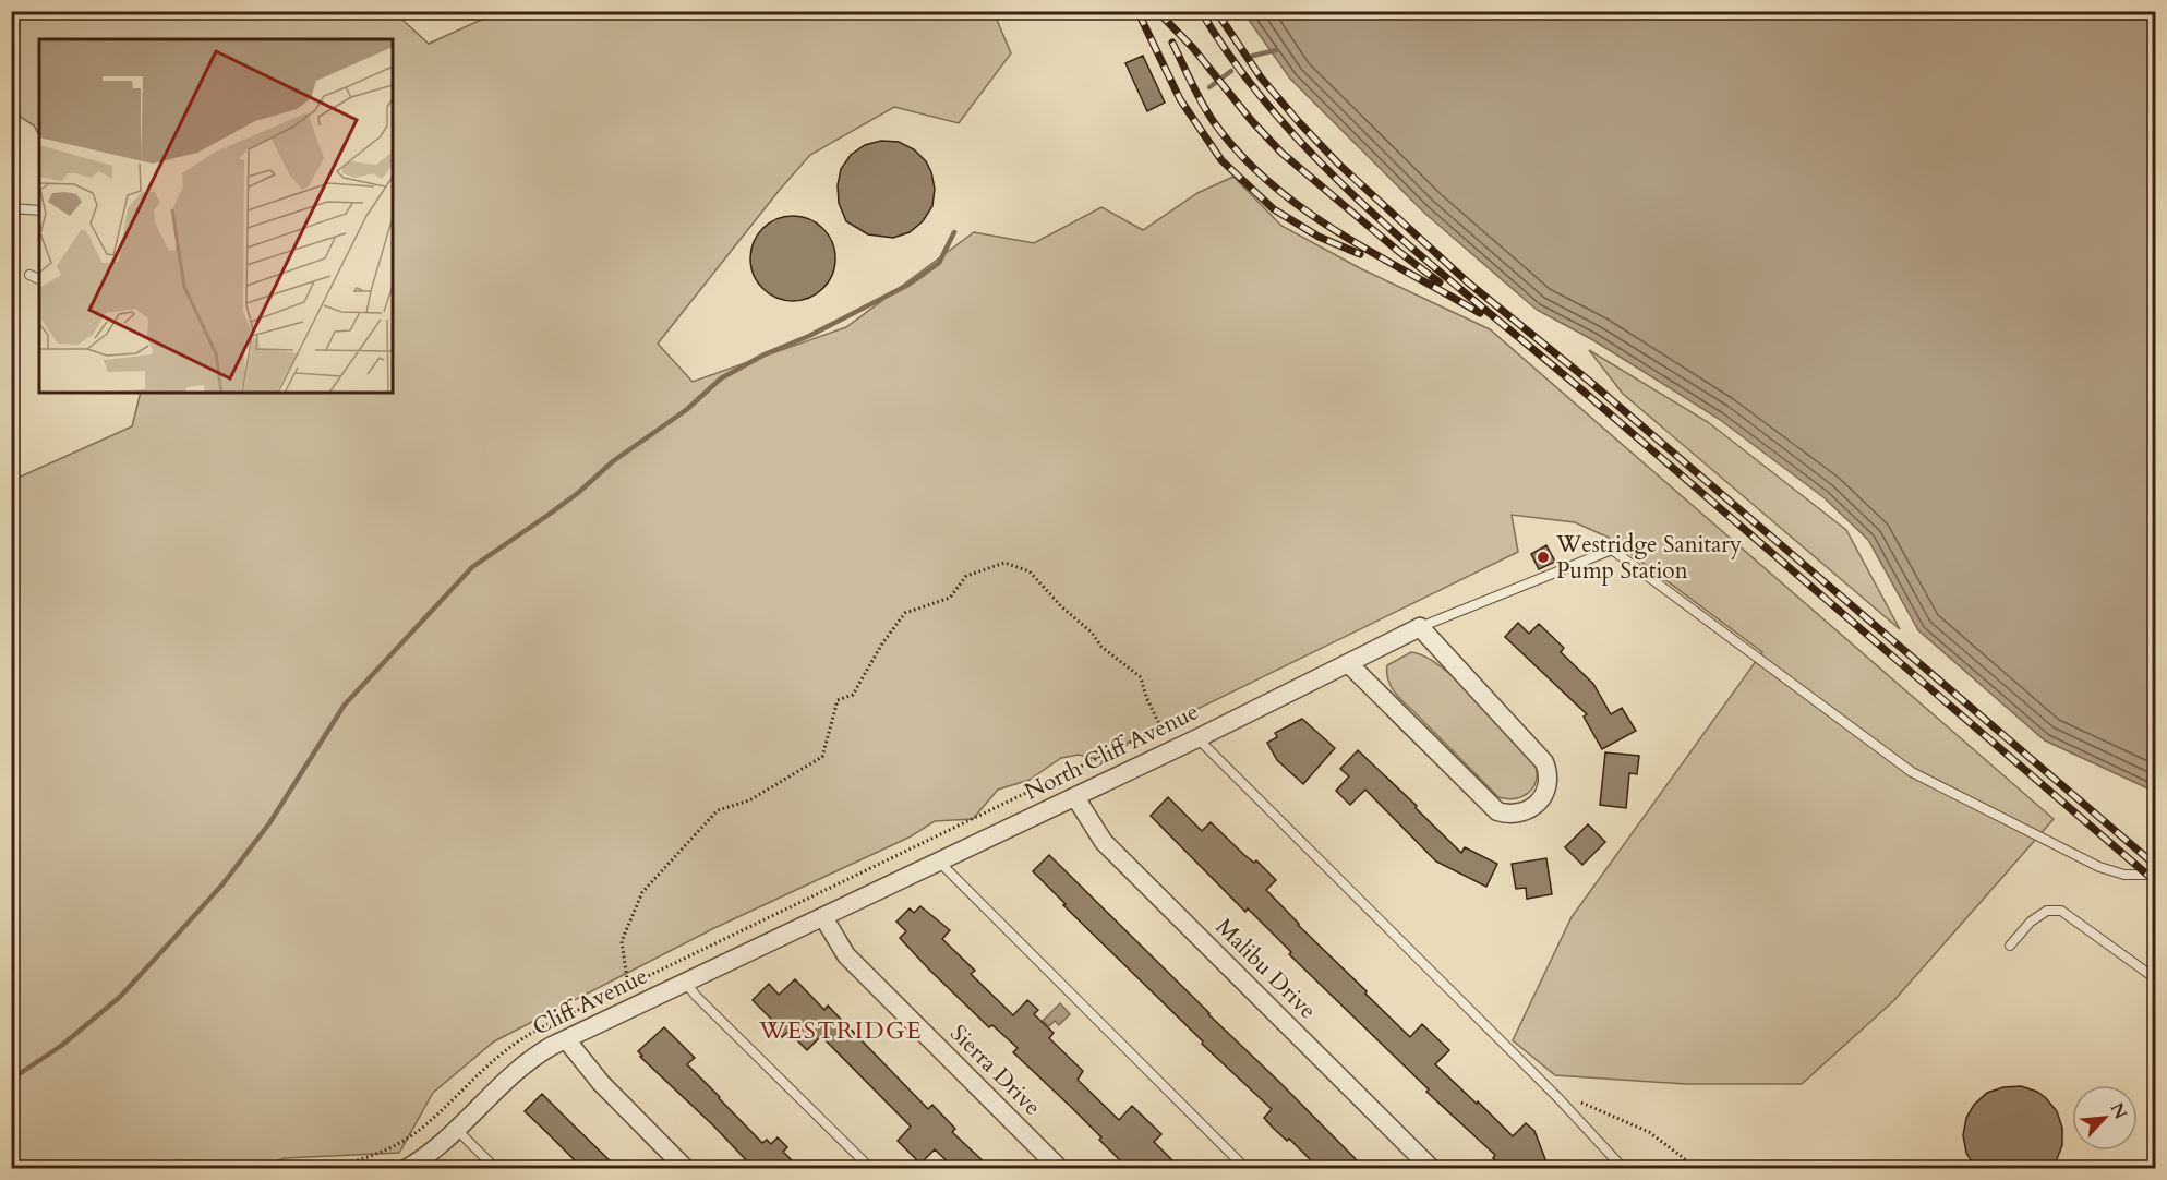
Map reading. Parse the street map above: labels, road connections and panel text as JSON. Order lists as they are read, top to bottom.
{
  "streets": {
    "street": [
      "North Cliff Avenue",
      "Malibu Drive",
      "Cliff Avenue",
      "Sierra Drive"
    ]
  },
  "crossings": [
    ["North Cliff Avenue", "Malibu Drive"],
    ["North Cliff Avenue", "Cliff Avenue"],
    ["North Cliff Avenue", "Sierra Drive"],
    ["Cliff Avenue", "Sierra Drive"]
  ],
  "districts": ["WESTRIDGE"],
  "places": ["Westridge Sanitary Pump Station"],
  "north": "top right"
}
